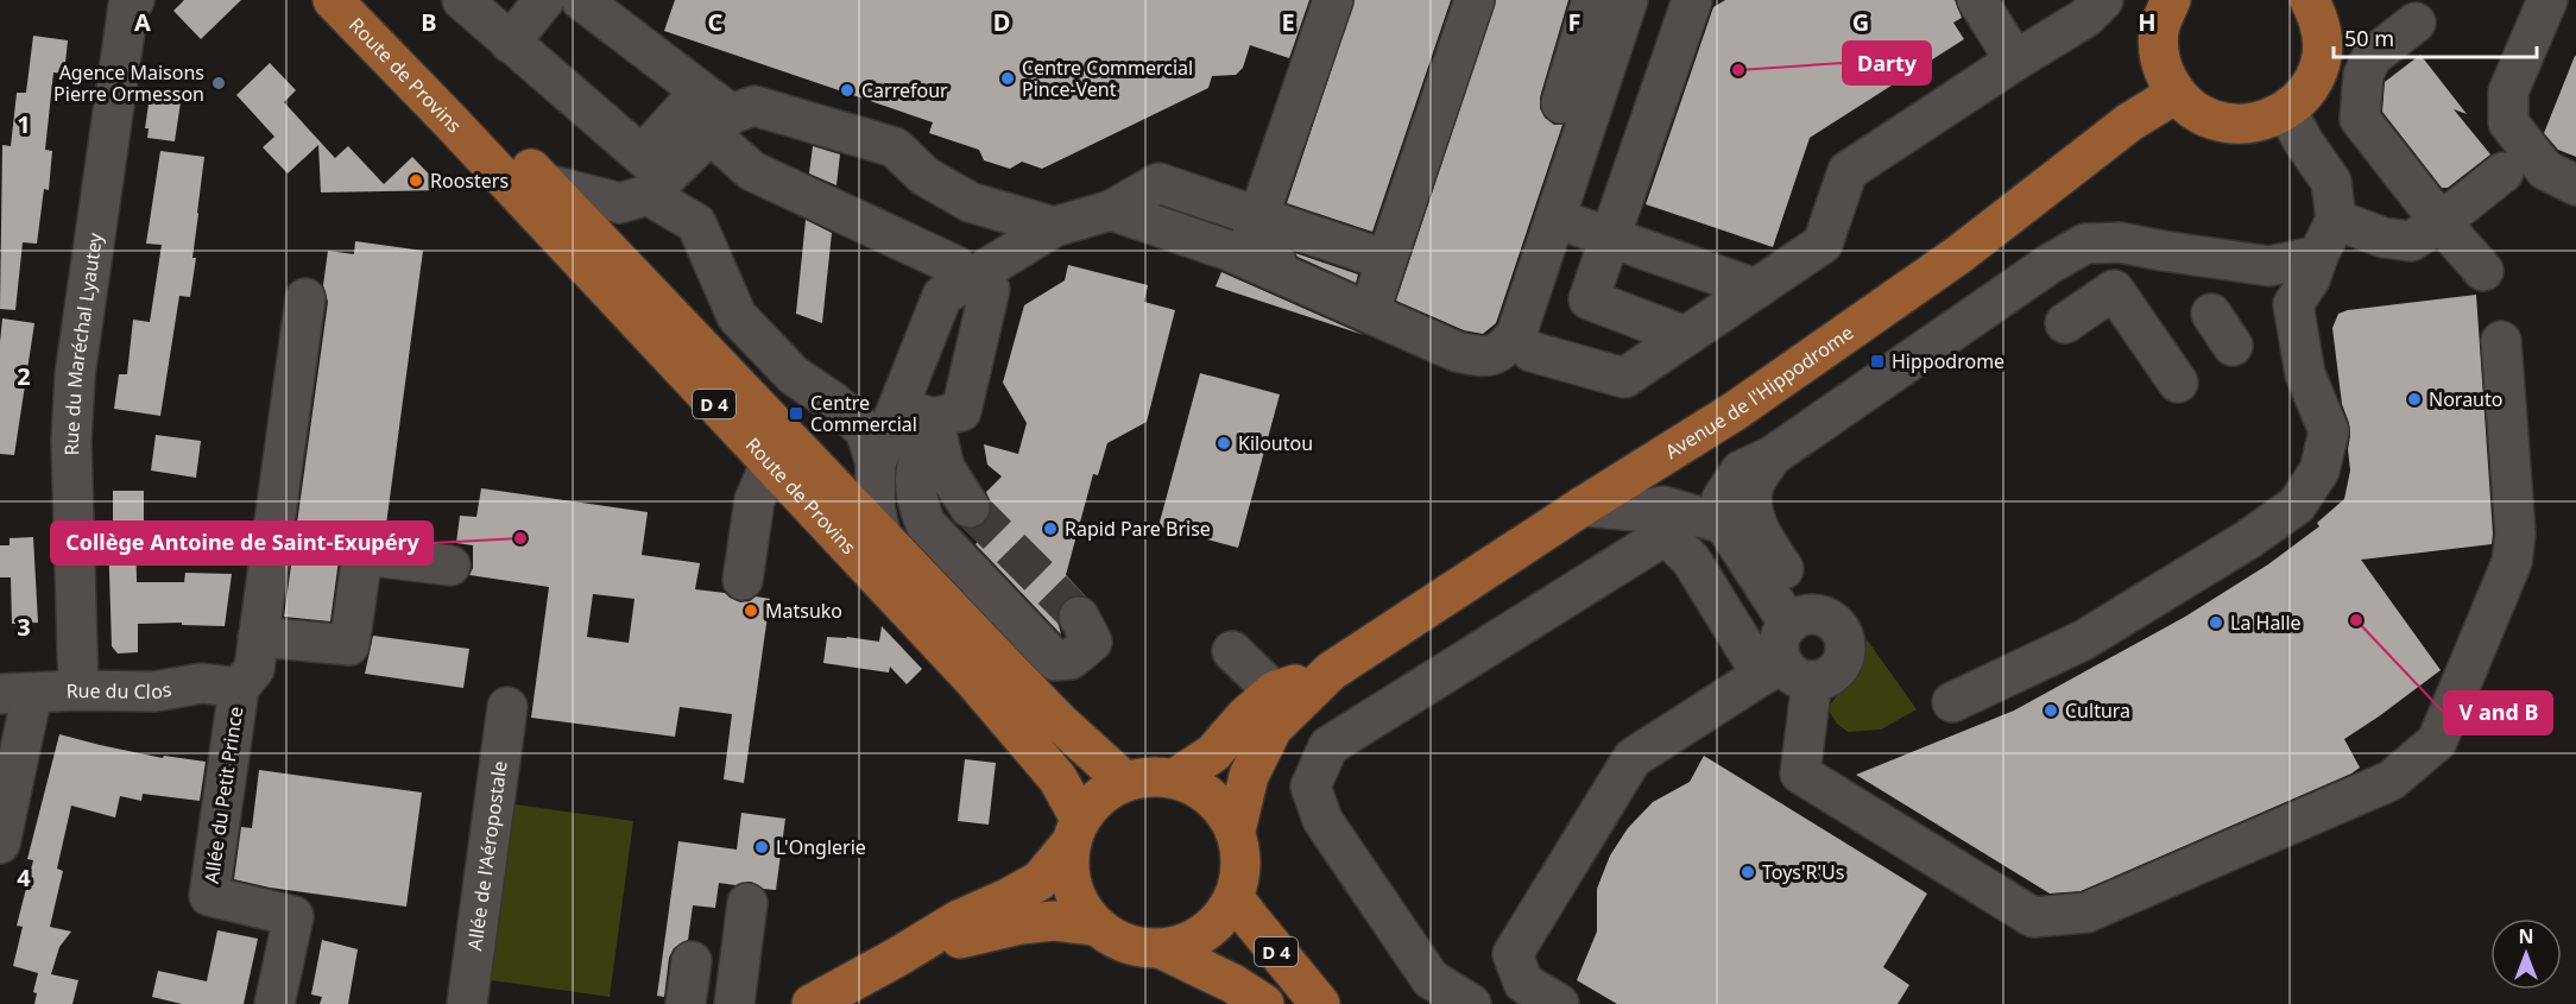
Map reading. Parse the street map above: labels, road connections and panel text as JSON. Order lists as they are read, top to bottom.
{
  "streets": {
    "main road": ["Route de Provins", "Avenue de l'Hippodrome", "D 4"],
    "street": [
      "Rue du Maréchal Lyautey",
      "Rue du Clos",
      "Allée du Petit Prince",
      "Allée de l'Aéropostale"
    ]
  },
  "crossings": [
    ["Route de Provins", "Avenue de l'Hippodrome"],
    ["Route de Provins", "D 4"],
    ["Rue du Maréchal Lyautey", "Rue du Clos"],
    ["Avenue de l'Hippodrome", "D 4"],
    ["Rue du Clos", "Allée du Petit Prince"]
  ],
  "places": {
    "other": [
      "Darty",
      "Centre Commercial Pince-Vent",
      "Agence Maisons Pierre Ormesson",
      "Carrefour",
      "Roosters",
      "Norauto",
      "Kiloutou",
      "Rapid Pare Brise",
      "Collège Antoine de Saint-Exupéry",
      "Matsuko",
      "V and B",
      "La Halle",
      "Cultura",
      "L'Onglerie",
      "Toys'R'Us"
    ],
    "transit": ["Hippodrome", "Centre Commercial"]
  },
  "scale_bar": "50 m",
  "north": "top",
  "grid": {
    "columns": [
      "A",
      "B",
      "C",
      "D",
      "E",
      "F",
      "G",
      "H"
    ],
    "rows": [
      "1",
      "2",
      "3",
      "4"
    ]
  }
}
